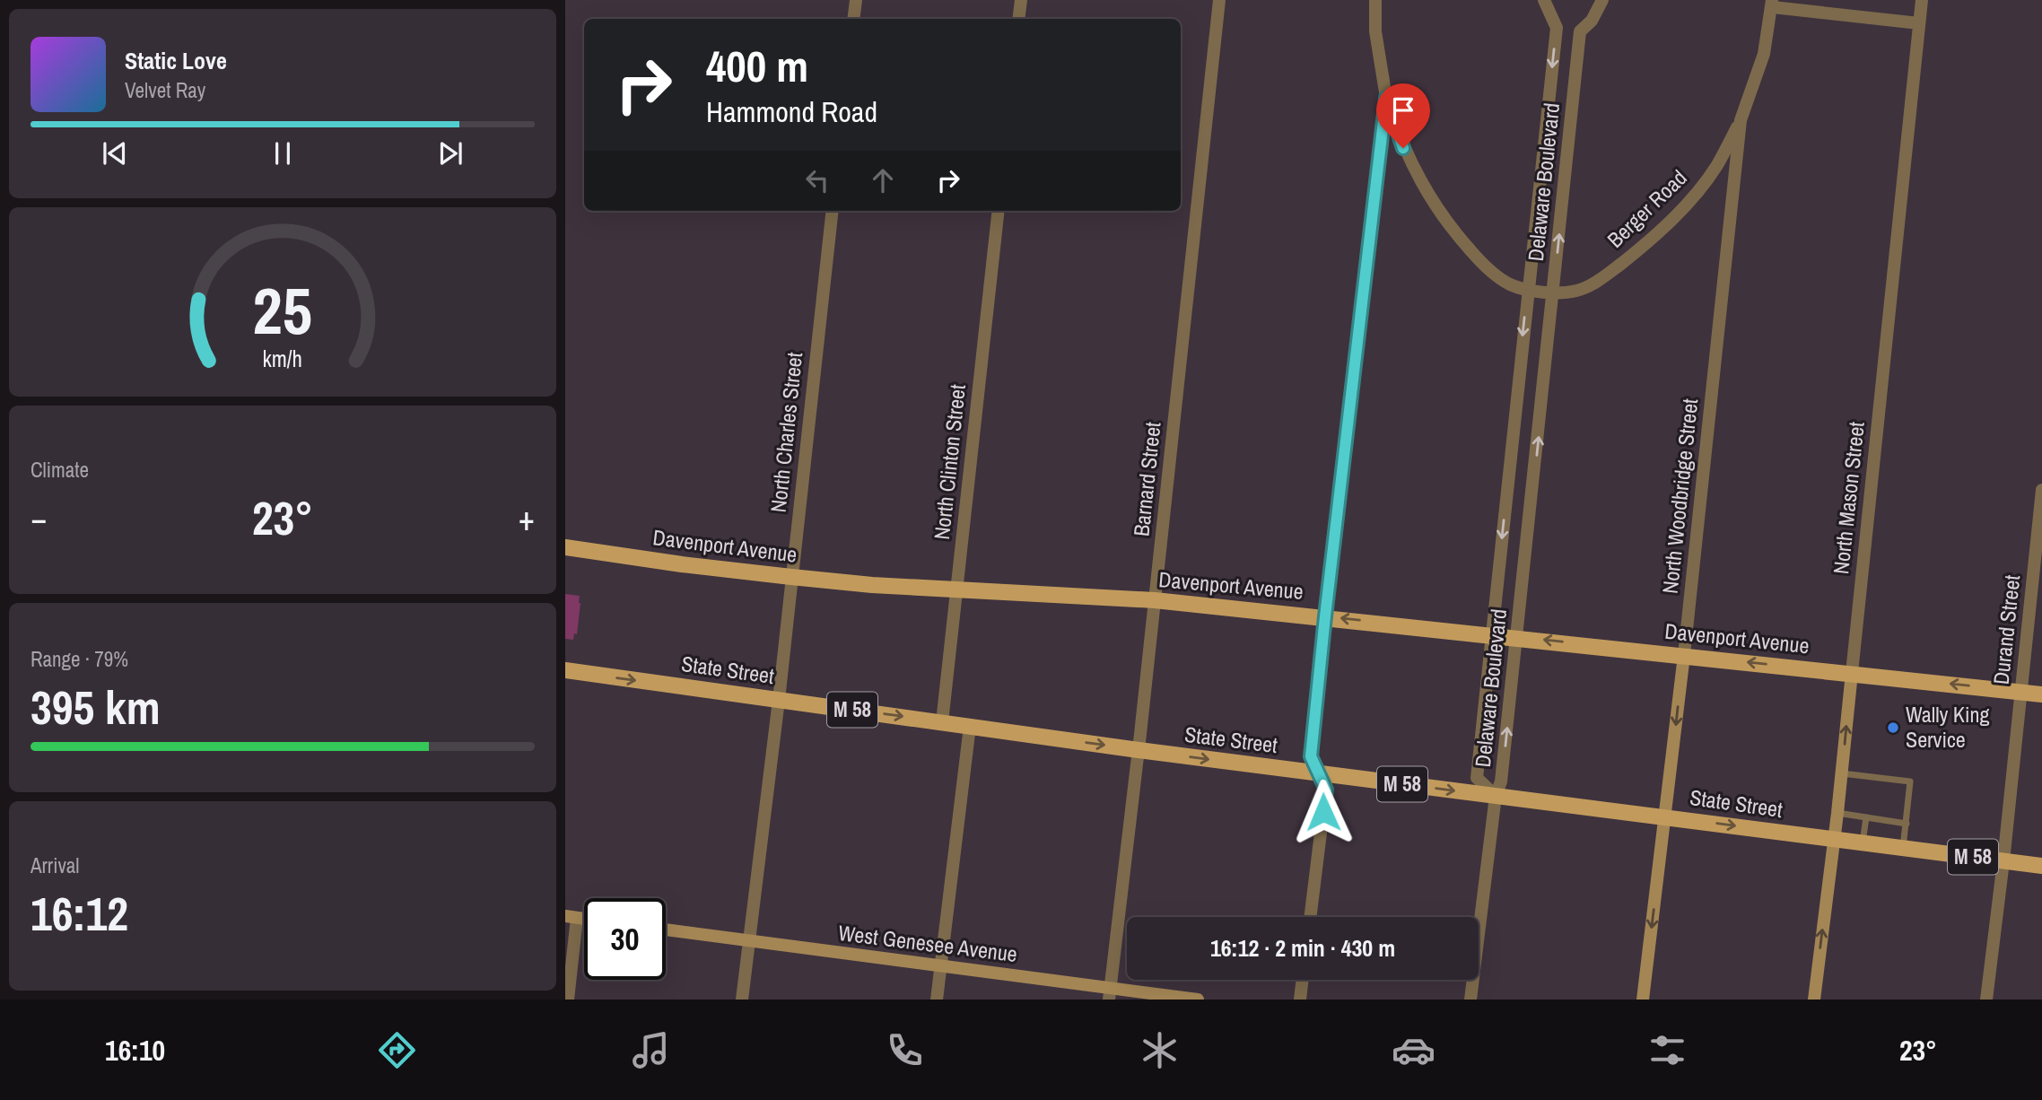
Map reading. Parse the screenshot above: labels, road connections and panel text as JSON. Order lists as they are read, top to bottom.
{
  "streets": {
    "main road": [
      "North Woodbridge Street",
      "North Mason Street",
      "Davenport Avenue",
      "State Street",
      "M 58",
      "West Genesee Avenue"
    ],
    "street": [
      "Delaware Boulevard",
      "Berger Road",
      "North Charles Street",
      "North Clinton Street",
      "Barnard Street",
      "Durand Street"
    ]
  },
  "crossings": [
    ["Delaware Boulevard", "Berger Road"],
    ["Delaware Boulevard", "Davenport Avenue"],
    ["Delaware Boulevard", "State Street"],
    ["Berger Road", "North Woodbridge Street"],
    ["North Charles Street", "Davenport Avenue"],
    ["North Charles Street", "State Street"],
    ["North Charles Street", "West Genesee Avenue"],
    ["North Clinton Street", "Davenport Avenue"],
    ["North Clinton Street", "State Street"],
    ["Barnard Street", "Davenport Avenue"],
    ["Barnard Street", "State Street"],
    ["Barnard Street", "West Genesee Avenue"],
    ["North Woodbridge Street", "Davenport Avenue"],
    ["North Woodbridge Street", "State Street"],
    ["North Mason Street", "Davenport Avenue"],
    ["North Mason Street", "State Street"],
    ["Davenport Avenue", "Durand Street"],
    ["Durand Street", "State Street"]
  ],
  "one_way": ["Davenport Avenue", "State Street"],
  "places": ["Wally King Service"],
  "page": {
    "turn": ["400 m", "Hammond Road"],
    "song": ["Static Love", "Velvet Ray"],
    "tile": [
      "Climate",
      ["Range · 79%", "395 km"],
      ["Arrival", "16:12"]
    ],
    "heat": ["−", "23°", "+"],
    "limit": "30",
    "trip": "16:12 · 2 min · 430 m",
    "tabs": ["16:10", "23°"],
    "gauge": ["25", "km/h"]
  }
}
